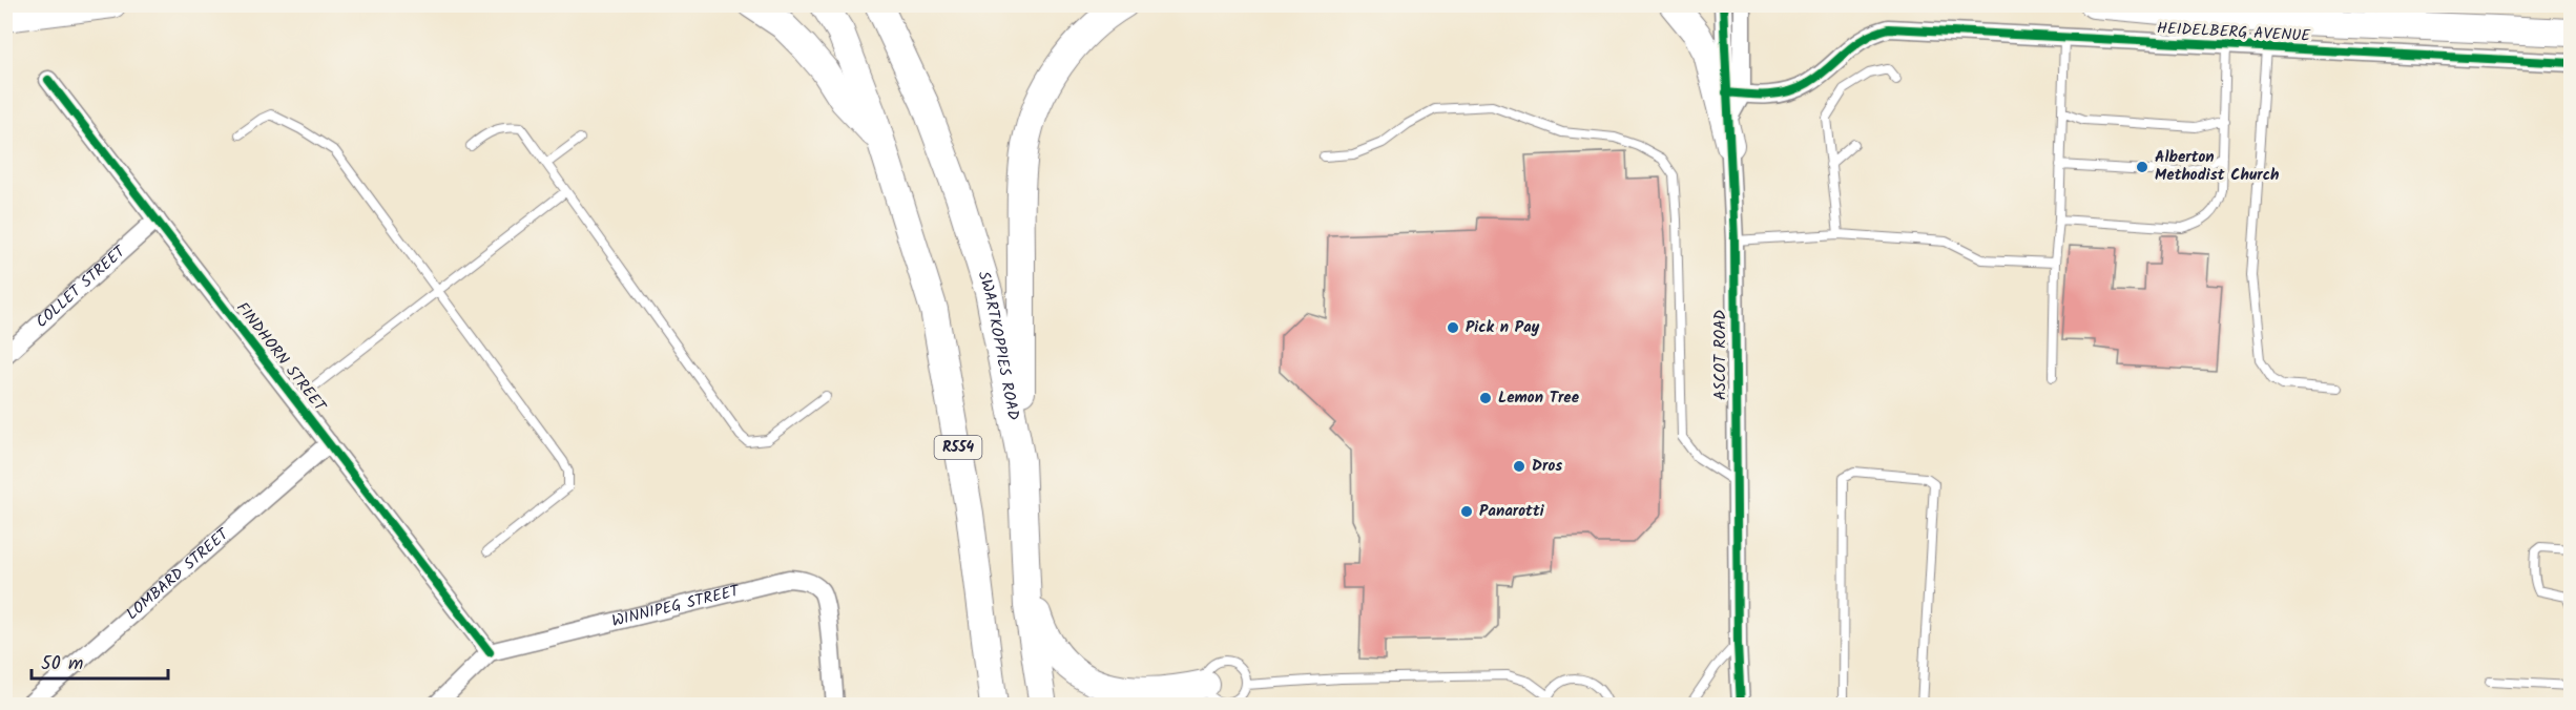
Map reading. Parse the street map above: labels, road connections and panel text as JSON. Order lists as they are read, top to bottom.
{
  "streets": {
    "main road": ["SWARTKOPPIES ROAD", "R554"],
    "street": [
      "HEIDELBERG AVENUE",
      "COLLET STREET",
      "ASCOT ROAD",
      "FINDHORN STREET",
      "LOMBARD STREET",
      "WINNIPEG STREET"
    ]
  },
  "crossings": [
    ["HEIDELBERG AVENUE", "ASCOT ROAD"],
    ["COLLET STREET", "FINDHORN STREET"],
    ["FINDHORN STREET", "LOMBARD STREET"],
    ["FINDHORN STREET", "WINNIPEG STREET"]
  ],
  "places": [
    "Alberton Methodist Church",
    "Pick n Pay",
    "Lemon Tree",
    "Dros",
    "Panarotti"
  ],
  "scale_bar": "50 m"
}
